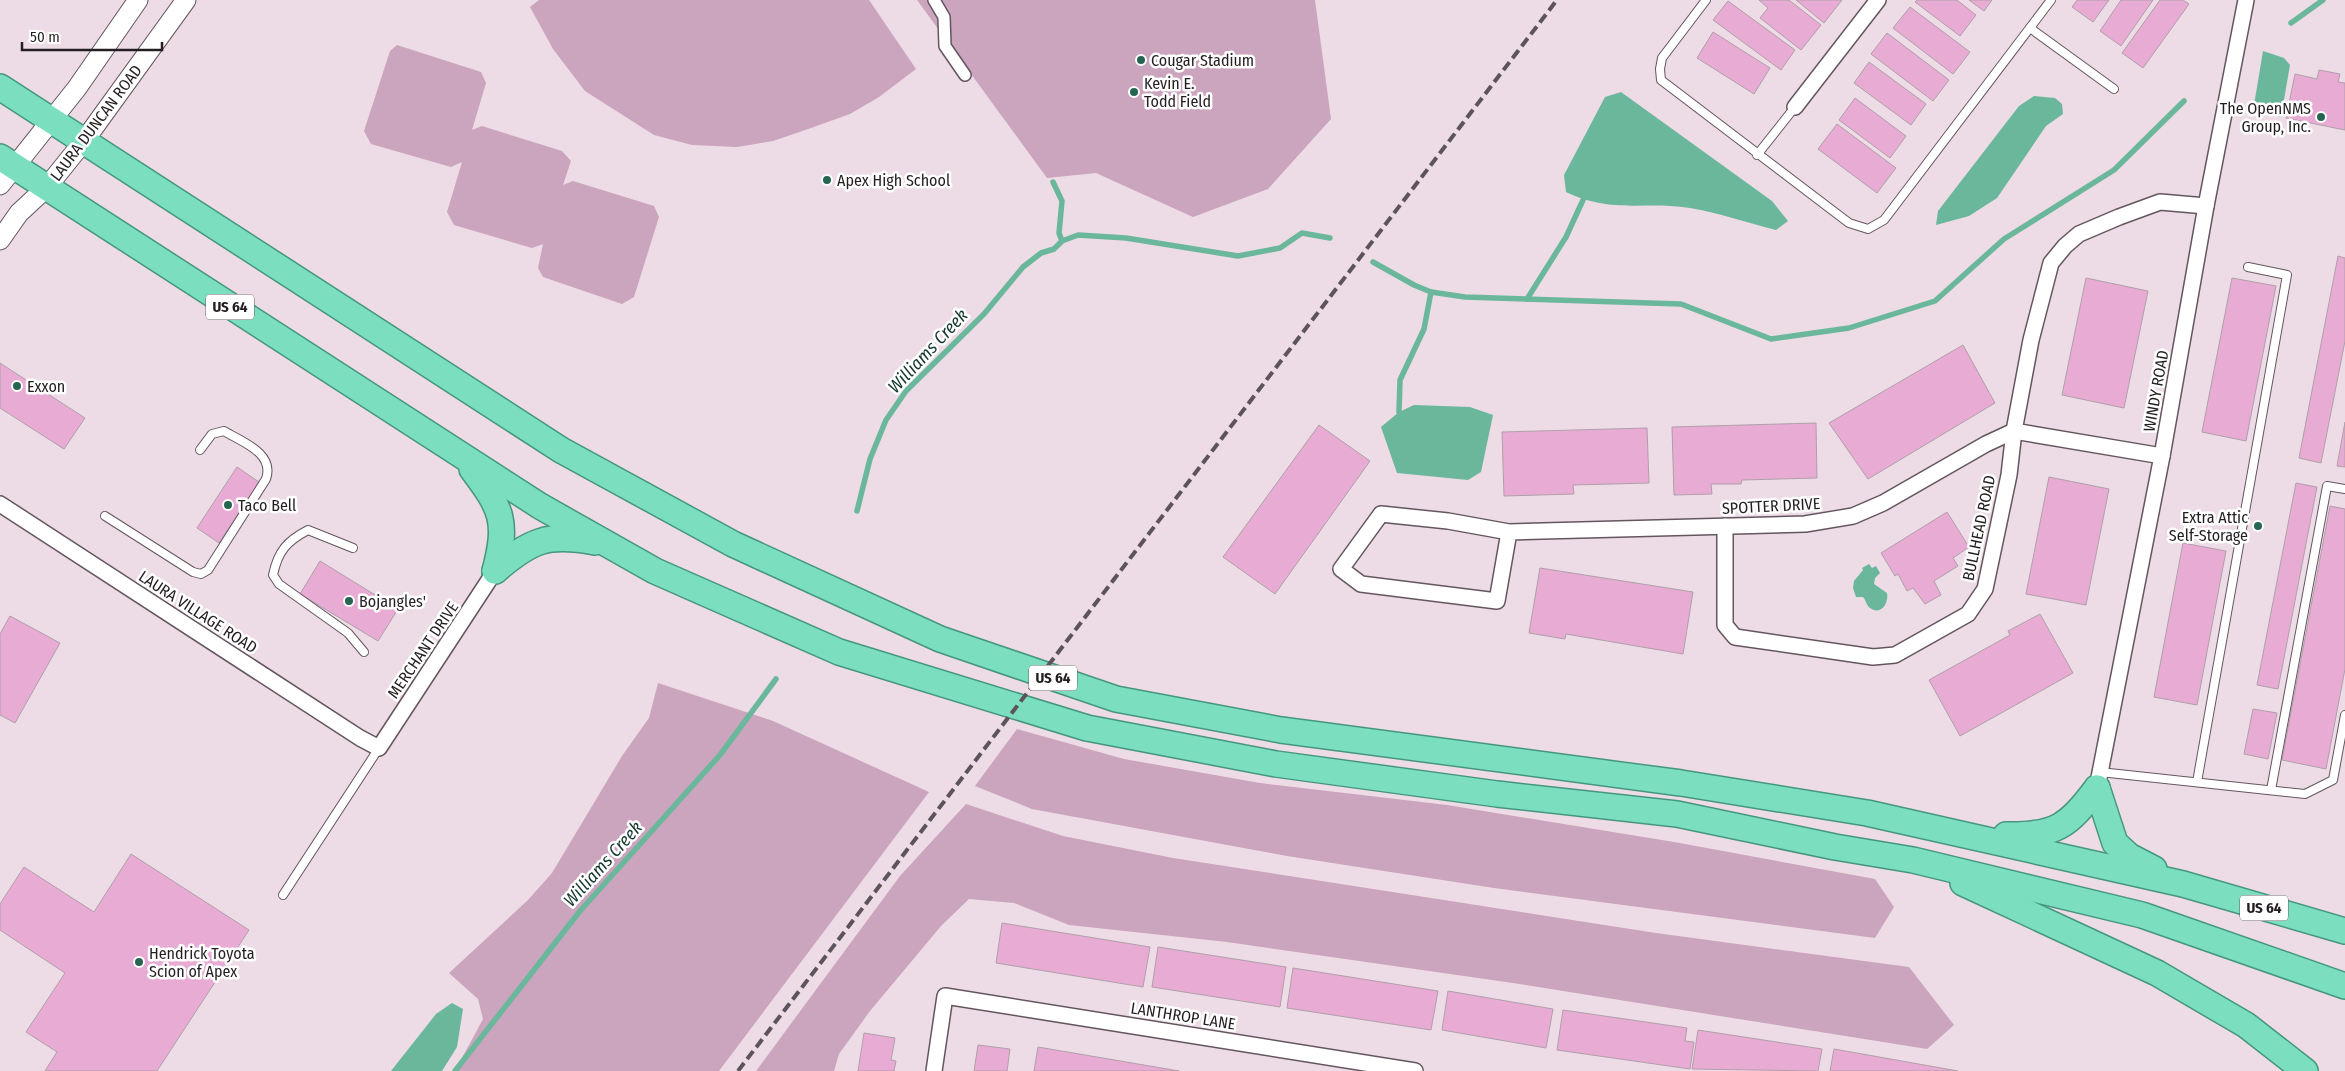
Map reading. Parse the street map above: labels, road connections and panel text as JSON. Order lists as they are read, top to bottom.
{
  "streets": {
    "highway": ["US 64"],
    "street": [
      "LAURA DUNCAN ROAD",
      "WINDY ROAD",
      "SPOTTER DRIVE",
      "BULLHEAD ROAD",
      "LAURA VILLAGE ROAD",
      "MERCHANT DRIVE",
      "LANTHROP LANE"
    ]
  },
  "crossings": [
    ["LAURA DUNCAN ROAD", "US 64"],
    ["WINDY ROAD", "BULLHEAD ROAD"],
    ["SPOTTER DRIVE", "BULLHEAD ROAD"],
    ["LAURA VILLAGE ROAD", "MERCHANT DRIVE"]
  ],
  "water": ["Williams Creek"],
  "places": [
    "Cougar Stadium",
    "Kevin E. Todd Field",
    "The OpenNMS Group, Inc.",
    "Apex High School",
    "Exxon",
    "Taco Bell",
    "Extra Attic Self-Storage",
    "Bojangles'",
    "Hendrick Toyota Scion of Apex"
  ],
  "scale_bar": "50 m"
}
